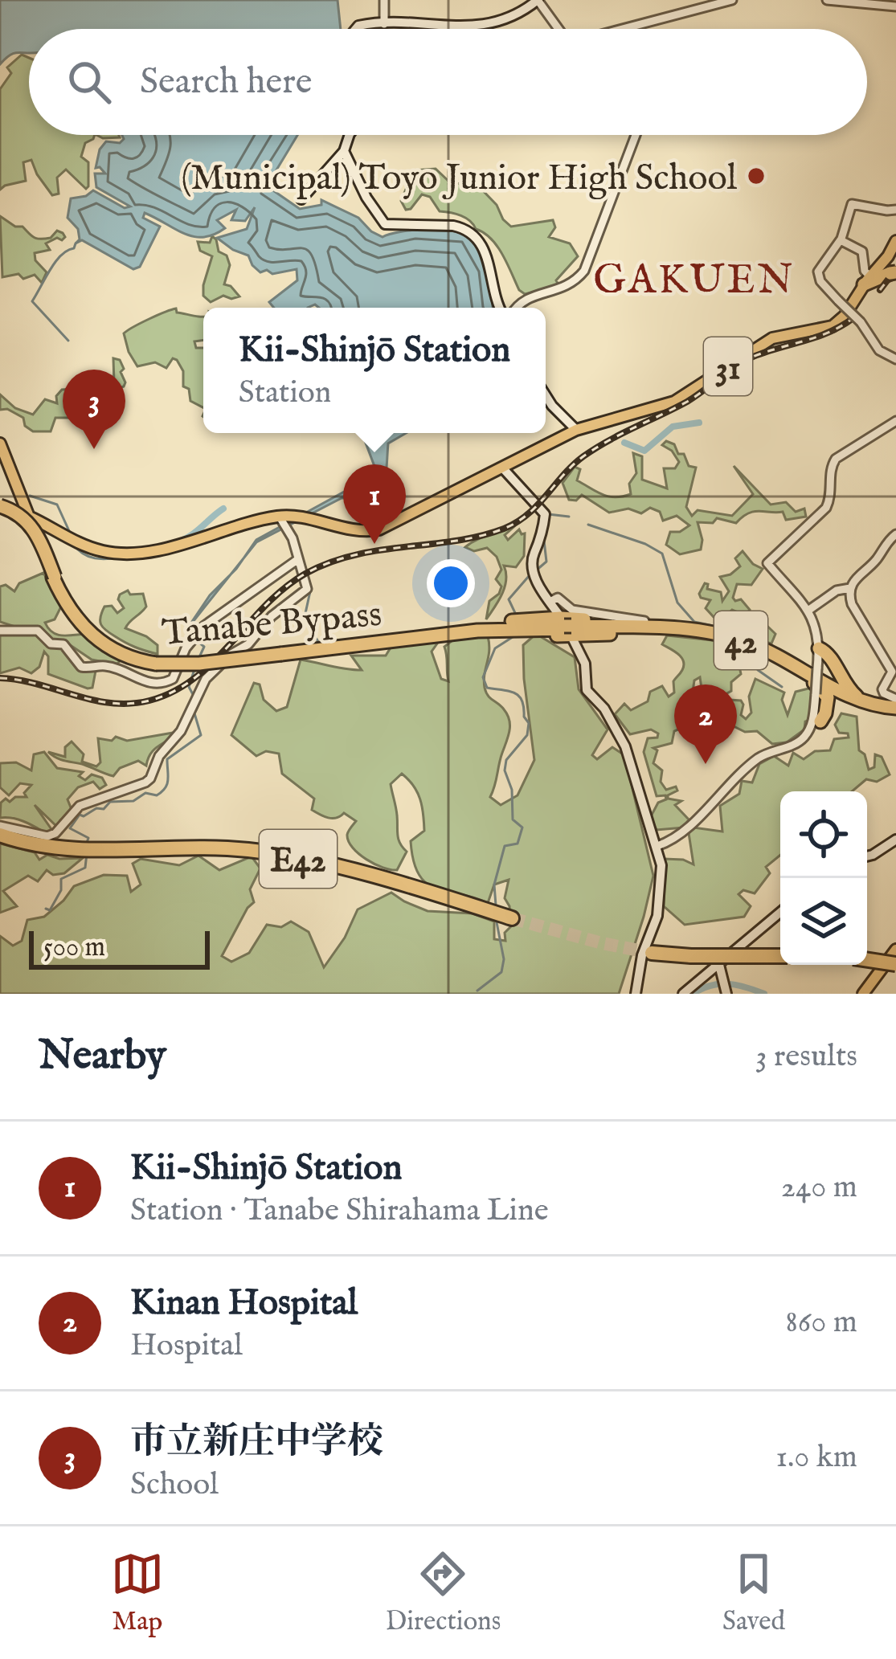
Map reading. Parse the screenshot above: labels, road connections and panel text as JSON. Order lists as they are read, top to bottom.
{
  "streets": {
    "highway": ["Tanabe Bypass", "42", "E42"],
    "main road": ["31"]
  },
  "crossings": [
    ["31", "42"],
    ["Tanabe Bypass", "42"]
  ],
  "districts": ["GAKUEN"],
  "places": ["(Municipal) Toyo Junior High School"],
  "scale_bar": "500 m",
  "page": {
    "search": "Search here",
    "popup": ["Kii-Shinjō Station", "Station"],
    "pins": ["3", "1", "2"],
    "scale": "500 m",
    "heading": ["Nearby", "3 results"],
    "list": [
      {
        "mark": "1",
        "name": "Kii-Shinjō Station",
        "note": "Station · Tanabe Shirahama Line",
        "value": "240 m"
      },
      {
        "mark": "2",
        "name": "Kinan Hospital",
        "note": "Hospital",
        "value": "860 m"
      },
      {
        "mark": "3",
        "name": "市立新庄中学校",
        "note": "School",
        "value": "1.0 km"
      }
    ],
    "nav": ["Map", "Directions", "Saved"]
  }
}
